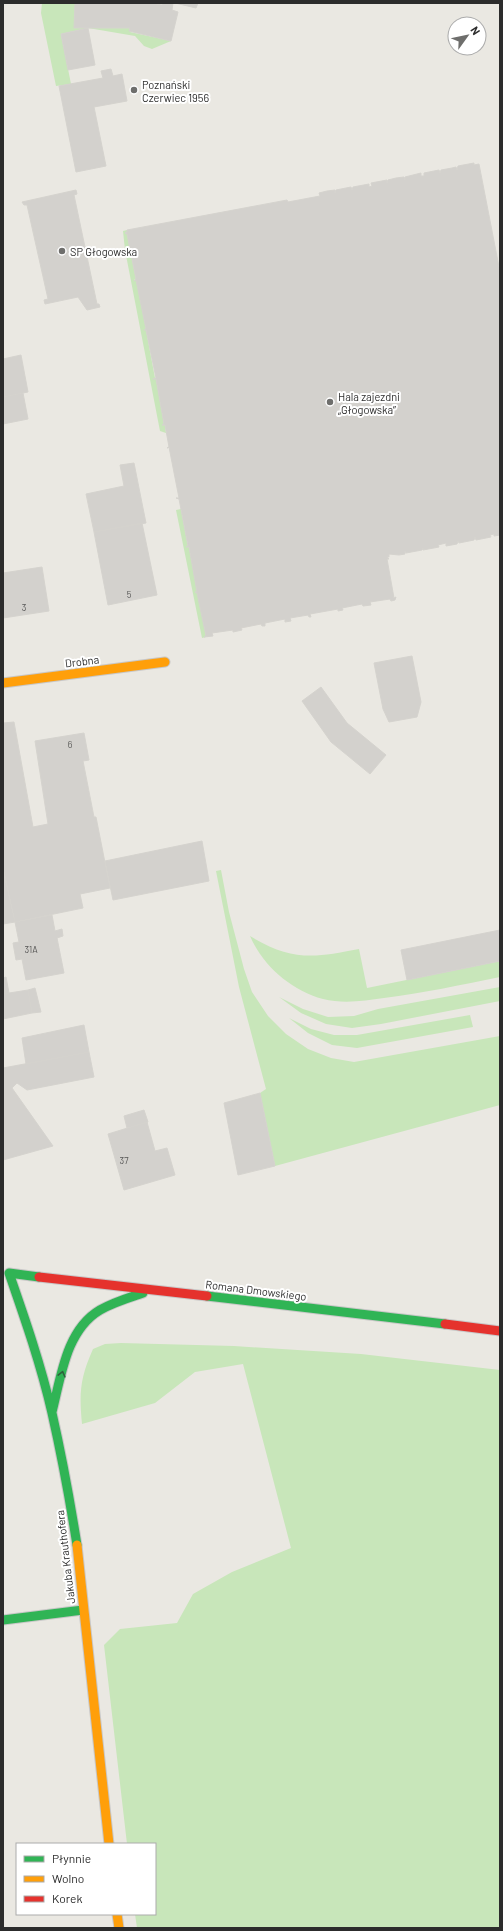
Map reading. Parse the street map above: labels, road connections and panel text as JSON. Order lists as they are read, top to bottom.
{
  "streets": {
    "street": ["Drobna", "Romana Dmowskiego", "Jakuba Krauthofera"]
  },
  "crossings": [
    ["Romana Dmowskiego", "Jakuba Krauthofera"]
  ],
  "places": ["Poznański Czerwiec 1956", "SP Głogowska", "Hala zajezdni „Głogowska”"],
  "house_numbers": [
    "5",
    "3",
    "6",
    "31A",
    "37"
  ],
  "legend": ["Płynnie", "Wolno", "Korek"],
  "north": "top right"
}
